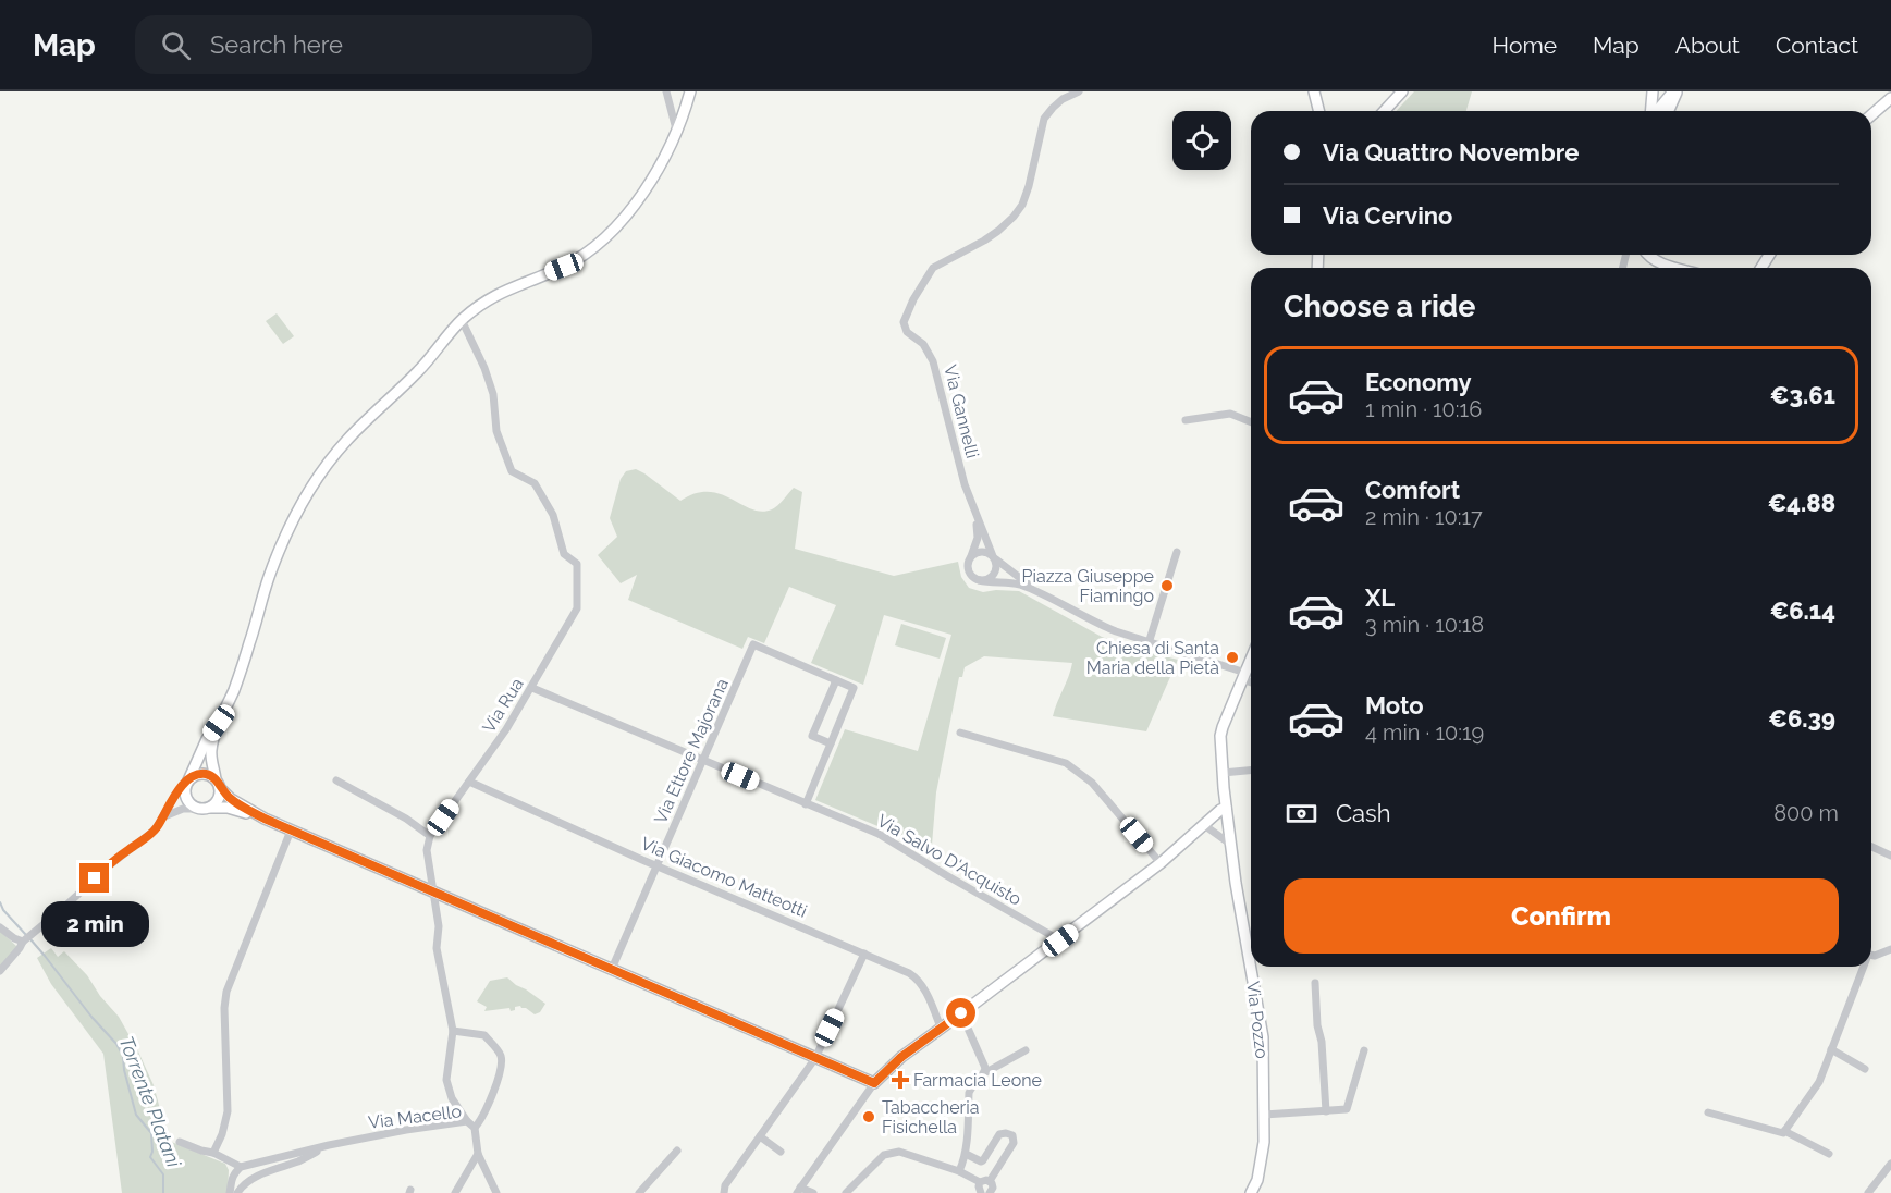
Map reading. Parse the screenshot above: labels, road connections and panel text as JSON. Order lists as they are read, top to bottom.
{
  "streets": {
    "street": [
      "Via Gannelli",
      "Via Rua",
      "Via Ettore Majorana",
      "Via Salvo D'Acquisto",
      "Via Giacomo Matteotti",
      "Via Pozzo",
      "Via Macello"
    ]
  },
  "crossings": [
    ["Via Gannelli", "Via Pozzo"],
    ["Via Rua", "Via Salvo D'Acquisto"],
    ["Via Rua", "Via Giacomo Matteotti"],
    ["Via Ettore Majorana", "Via Salvo D'Acquisto"],
    ["Via Ettore Majorana", "Via Giacomo Matteotti"]
  ],
  "water": ["Torrente Platani"],
  "places": {
    "other": ["Piazza Giuseppe Fiamingo", "Chiesa di Santa Maria della Pietà", "Tabaccheria Fisichella"],
    "health": ["Farmacia Leone"]
  },
  "page": {
    "header": "Map",
    "search": "Search here",
    "nav": [
      "Home",
      "Map",
      "About",
      "Contact"
    ],
    "banner": ["Via Quattro Novembre", "Via Cervino"],
    "heading": "Choose a ride",
    "list": [
      {
        "name": "Economy",
        "note": "1 min · 10:16",
        "value": "€3.61"
      },
      {
        "name": "Comfort",
        "note": "2 min · 10:17",
        "value": "€4.88"
      },
      {
        "name": "XL",
        "note": "3 min · 10:18",
        "value": "€6.14"
      },
      {
        "name": "Moto",
        "note": "4 min · 10:19",
        "value": "€6.39"
      }
    ],
    "pay": ["Cash", "800 m"],
    "buttons": "Confirm",
    "bubble": "2 min"
  }
}
